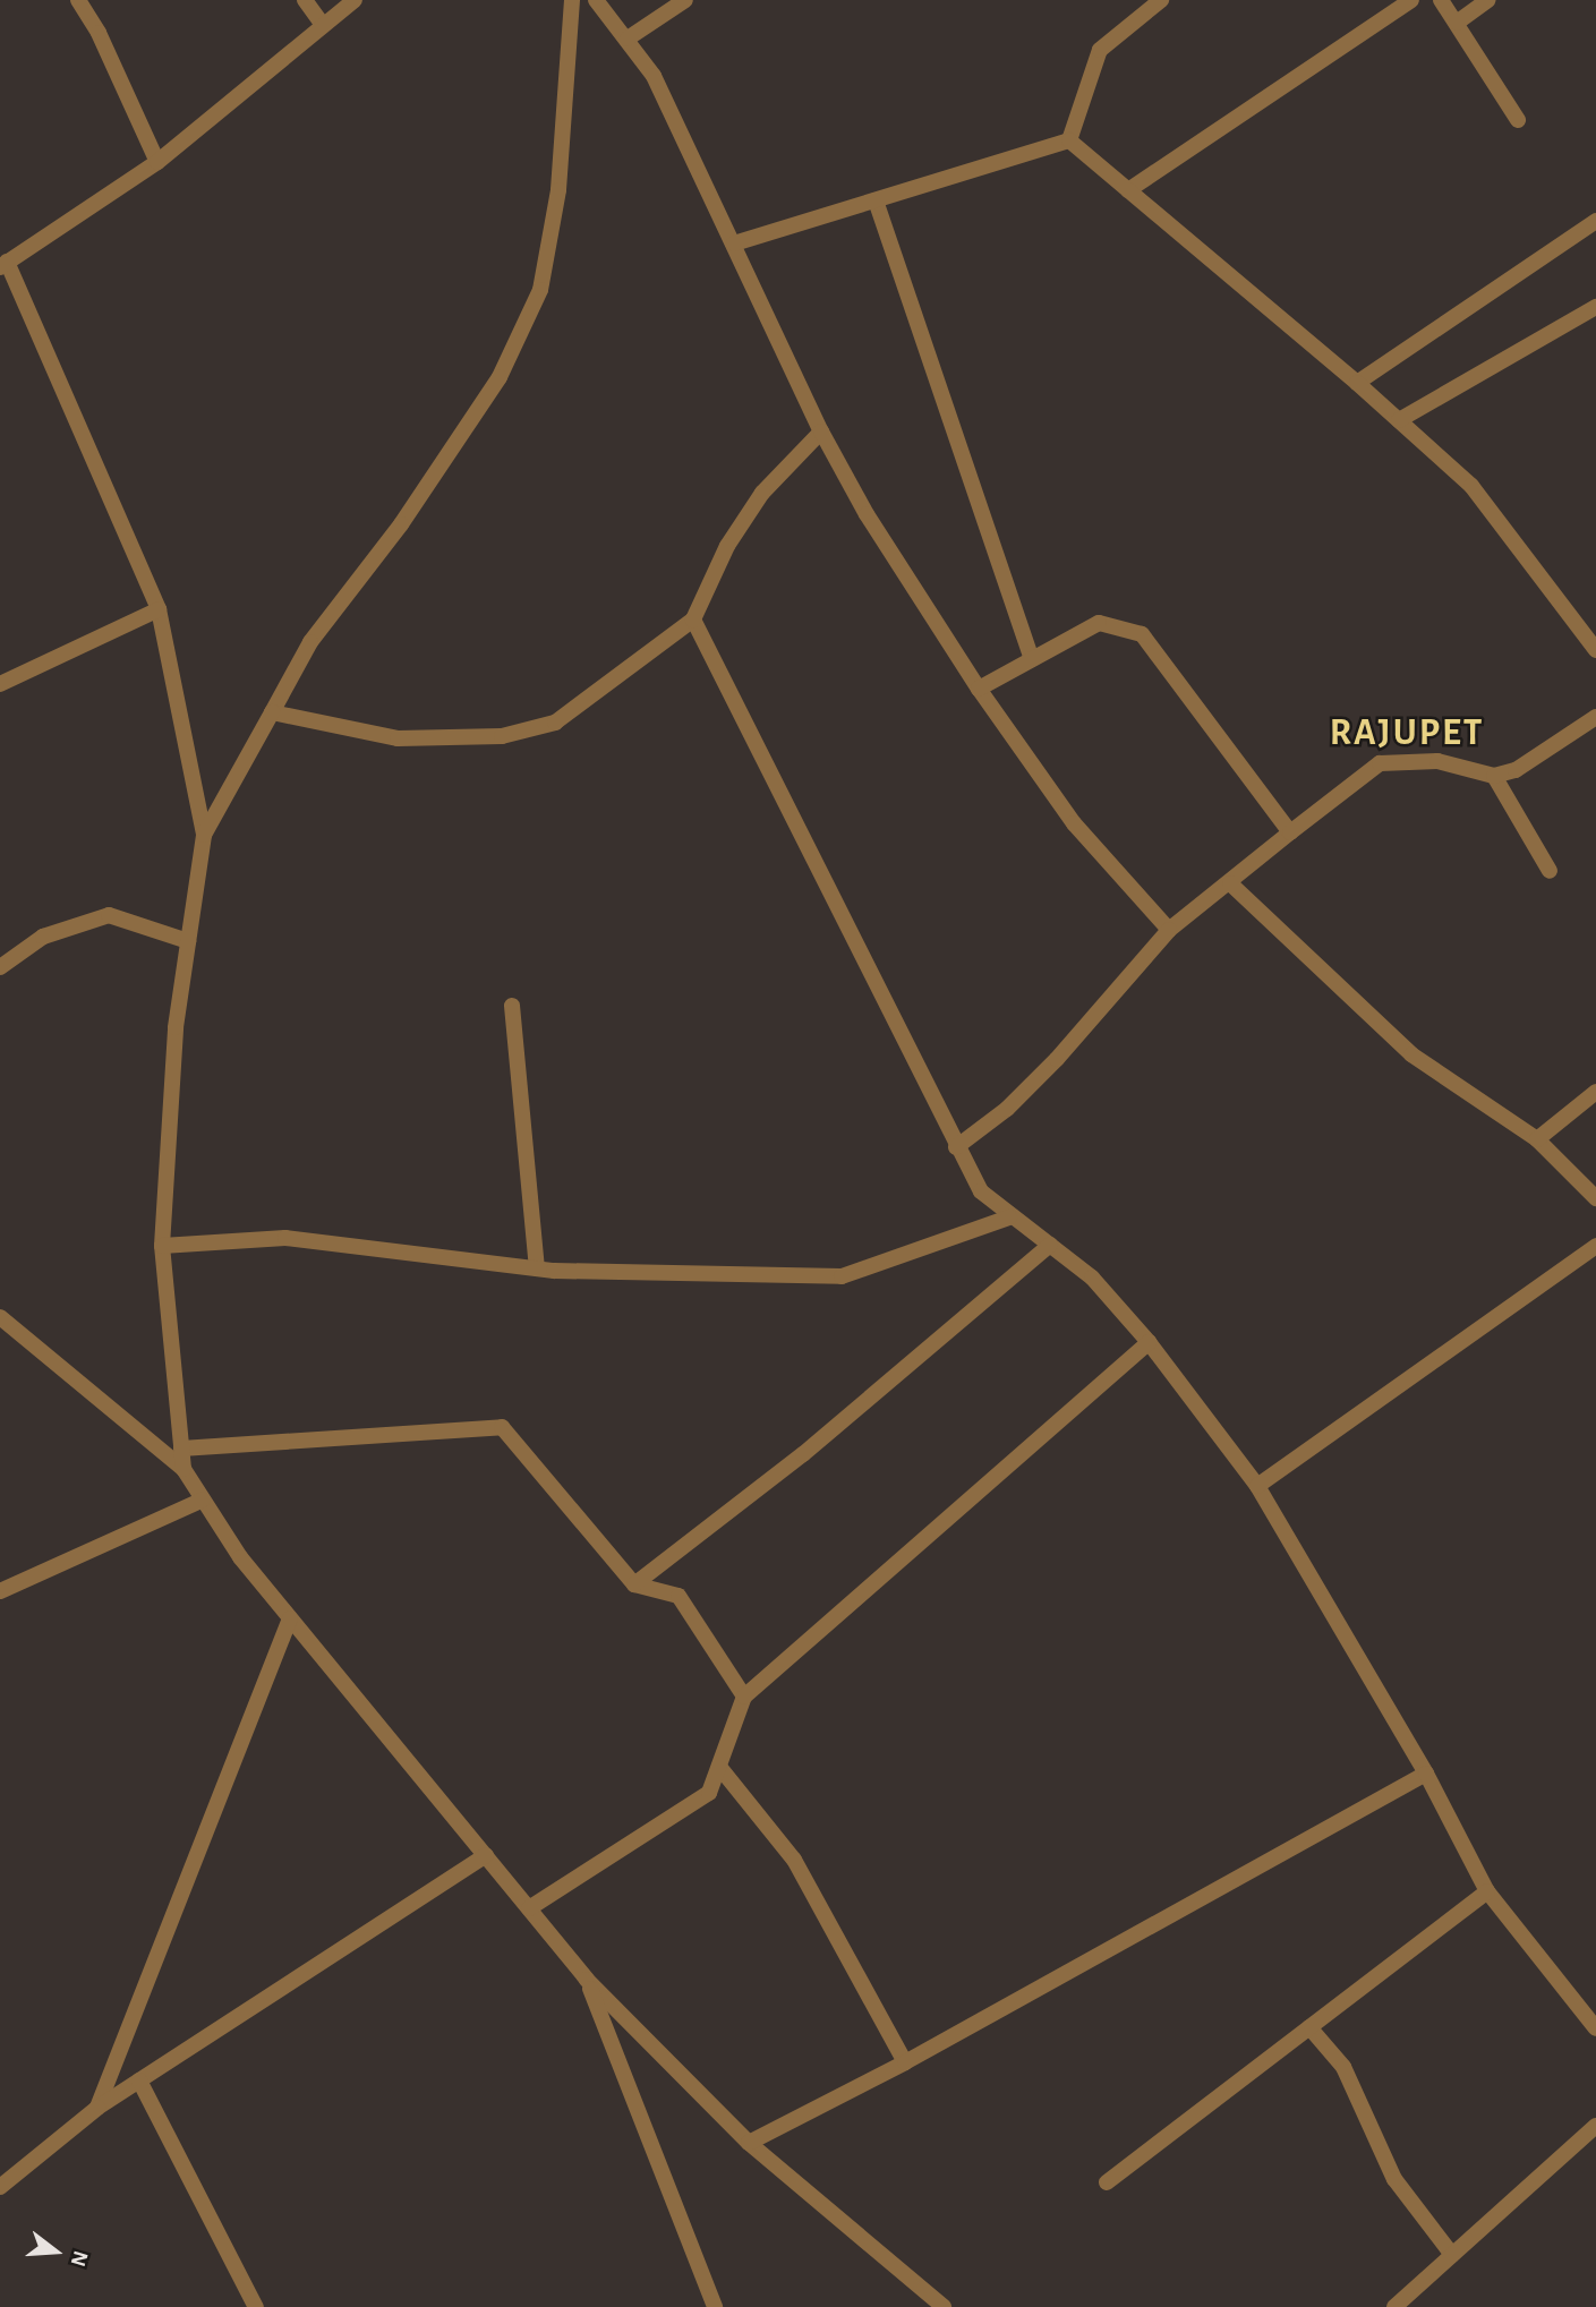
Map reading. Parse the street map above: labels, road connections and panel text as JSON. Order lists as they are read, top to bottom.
{
  "districts": ["RAJUPET"],
  "north": "right"
}
